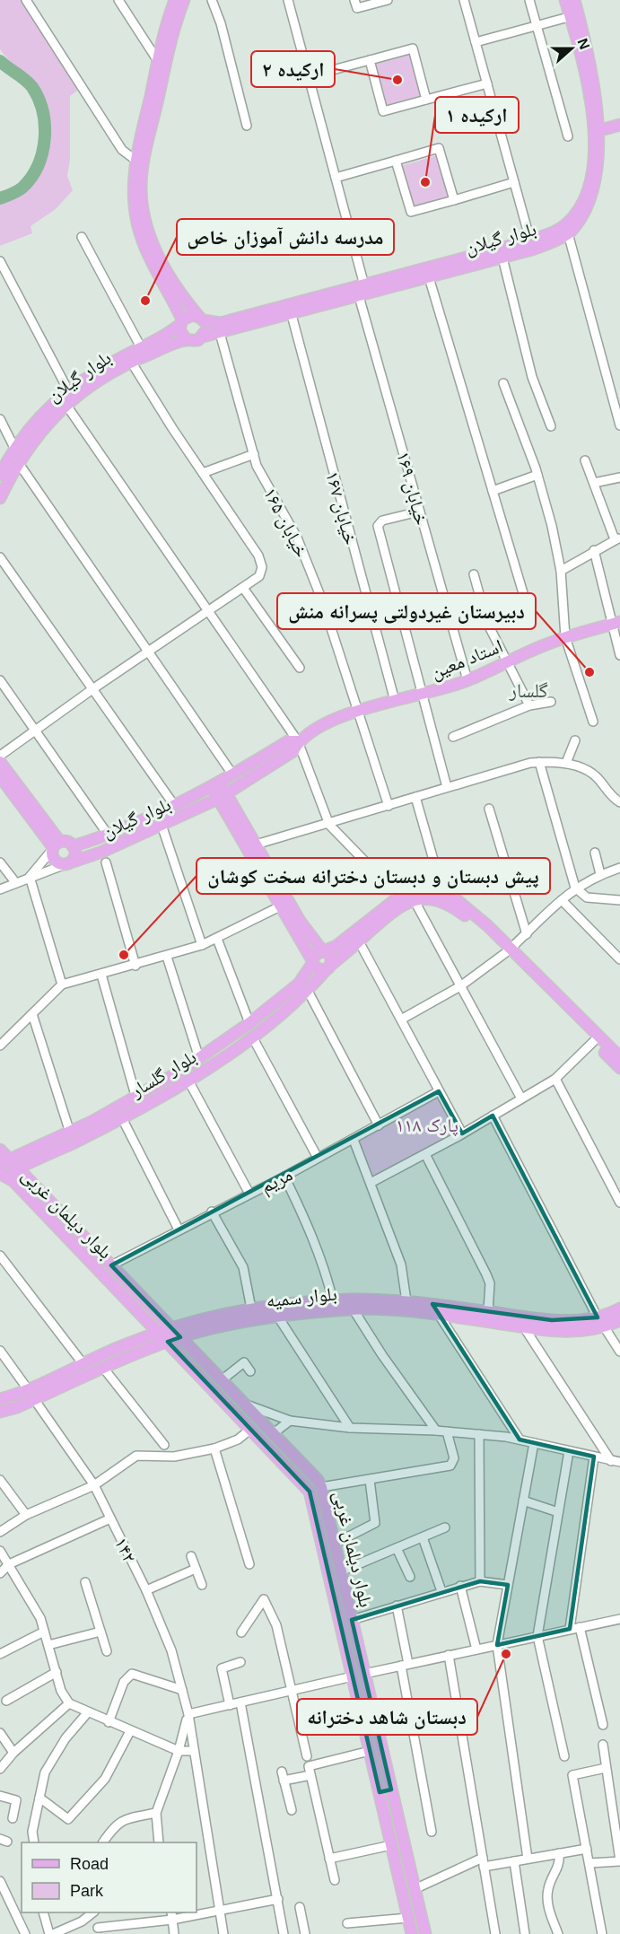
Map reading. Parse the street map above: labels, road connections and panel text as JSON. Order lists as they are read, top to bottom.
{
  "streets": {
    "main road": [
      "بلوار گیلان",
      "استاد معین",
      "بلوار گلسار",
      "بلوار دیلمان غربی",
      "بلوار سمیه"
    ],
    "street": [
      "خیابان ۱۶۹",
      "خیابان ۱۶۷",
      "خیابان ۱۶۵",
      "مریم",
      "۱۴۲"
    ]
  },
  "crossings": [
    ["بلوار گیلان", "خیابان ۱۶۹"],
    ["بلوار گیلان", "خیابان ۱۶۷"],
    ["بلوار گیلان", "خیابان ۱۶۵"],
    ["بلوار گیلان", "استاد معین"],
    ["خیابان ۱۶۹", "استاد معین"],
    ["خیابان ۱۶۷", "استاد معین"],
    ["خیابان ۱۶۵", "استاد معین"],
    ["بلوار گلسار", "بلوار دیلمان غربی"],
    ["مریم", "بلوار دیلمان غربی"],
    ["بلوار دیلمان غربی", "بلوار سمیه"],
    ["بلوار سمیه", "۱۴۲"]
  ],
  "districts": ["گلسار"],
  "parks": ["پارک ۱۱۸"],
  "places": [
    "ارکیده ۲",
    "ارکیده ۱",
    "مدرسه دانش آموزان خاص",
    "دبیرستان غیردولتی پسرانه منش",
    "پیش دبستان و دبستان دخترانه سخت کوشان",
    "دبستان شاهد دخترانه"
  ],
  "legend": ["Road", "Park"],
  "north": "right"
}
